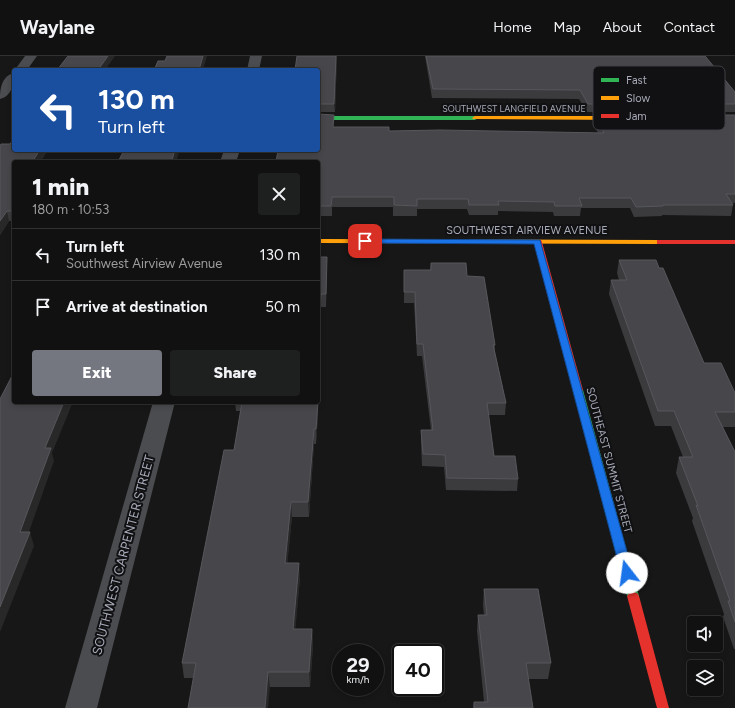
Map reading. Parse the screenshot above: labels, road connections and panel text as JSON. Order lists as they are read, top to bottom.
{
  "streets": {
    "street": [
      "SOUTHWEST LANGFIELD AVENUE",
      "SOUTHWEST AIRVIEW AVENUE",
      "SOUTHEAST SUMMIT STREET",
      "SOUTHWEST CARPENTER STREET"
    ]
  },
  "crossings": [
    ["SOUTHWEST AIRVIEW AVENUE", "SOUTHEAST SUMMIT STREET"]
  ],
  "legend": ["Fast", "Slow", "Jam"],
  "page": {
    "header": "Waylane",
    "nav": [
      "Home",
      "Map",
      "About",
      "Contact"
    ],
    "turn": ["130 m", "Turn left"],
    "heading": ["1 min", "180 m · 10:53"],
    "list": [
      {
        "name": "Turn left",
        "note": "Southwest Airview Avenue",
        "value": "130 m"
      },
      {
        "name": "Arrive at destination",
        "value": "50 m"
      }
    ],
    "buttons": ["Exit", "Share"],
    "speed": "29 km/h",
    "limit": "40"
  }
}
